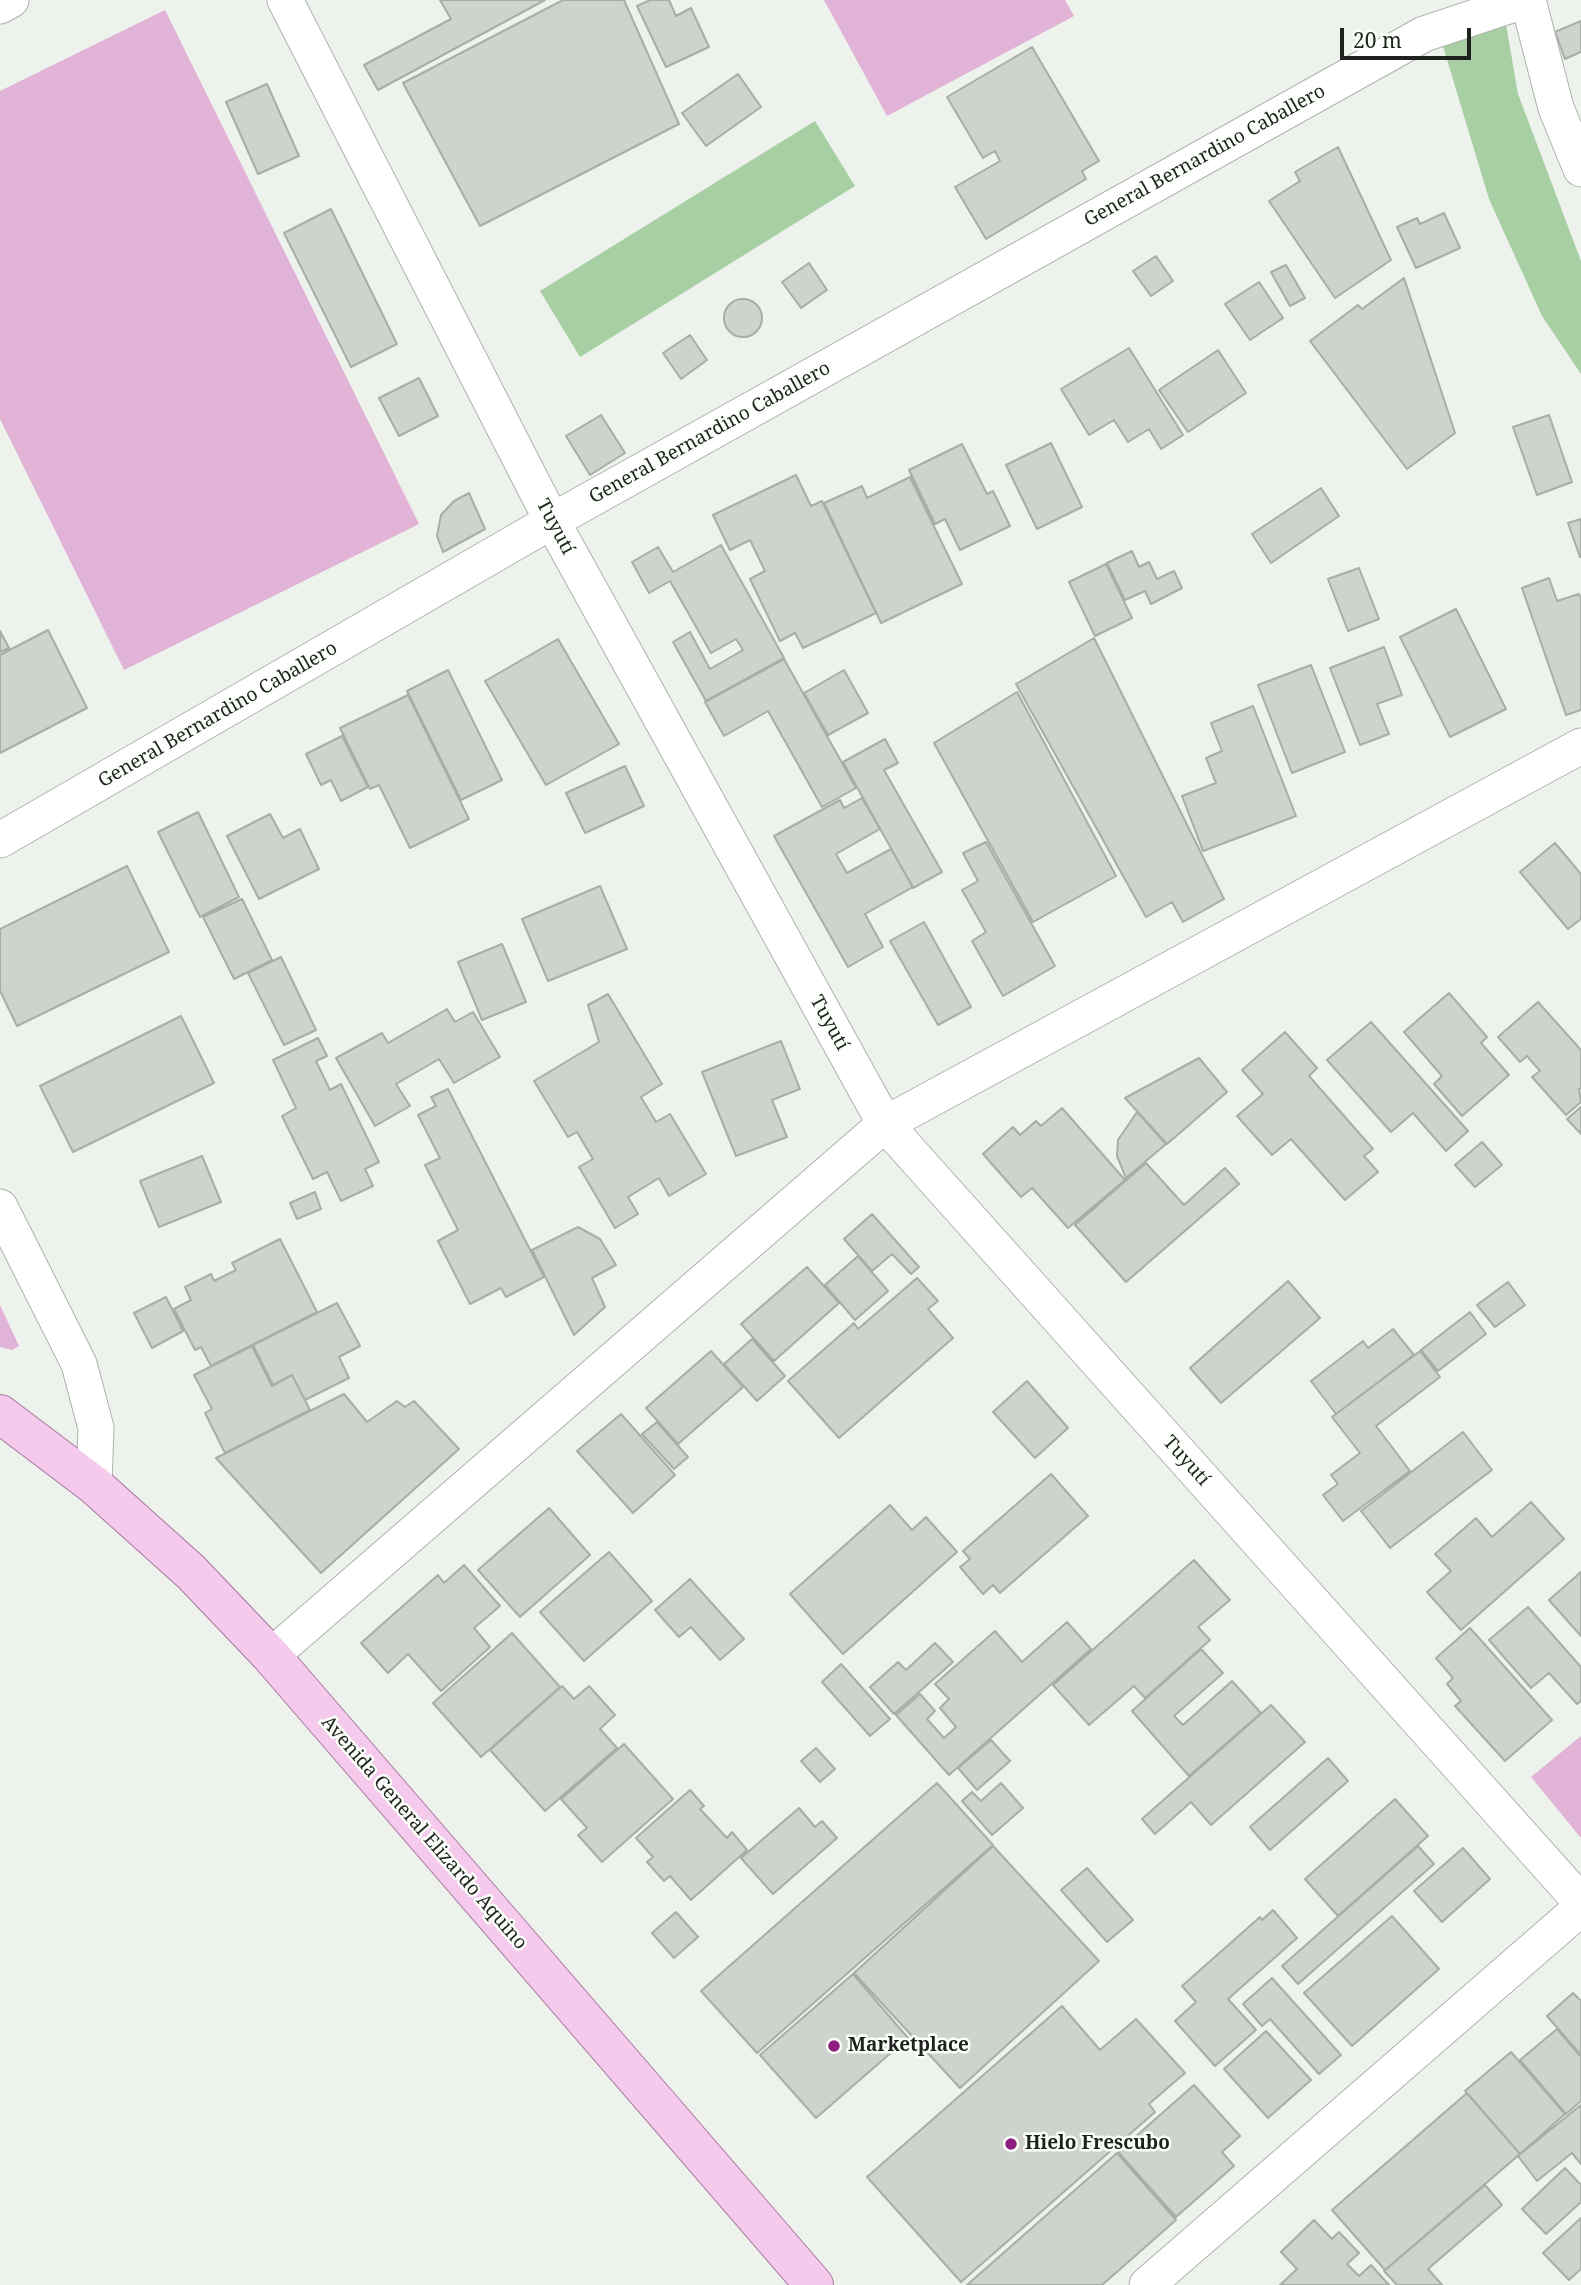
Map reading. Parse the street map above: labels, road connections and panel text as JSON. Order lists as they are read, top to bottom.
{
  "streets": {
    "main road": ["Avenida General Elizardo Aquino"],
    "street": ["General Bernardino Caballero", "Tuyutí"]
  },
  "crossings": [
    ["General Bernardino Caballero", "Tuyutí"]
  ],
  "places": ["Marketplace", "Hielo Frescubo"],
  "scale_bar": "20 m"
}
